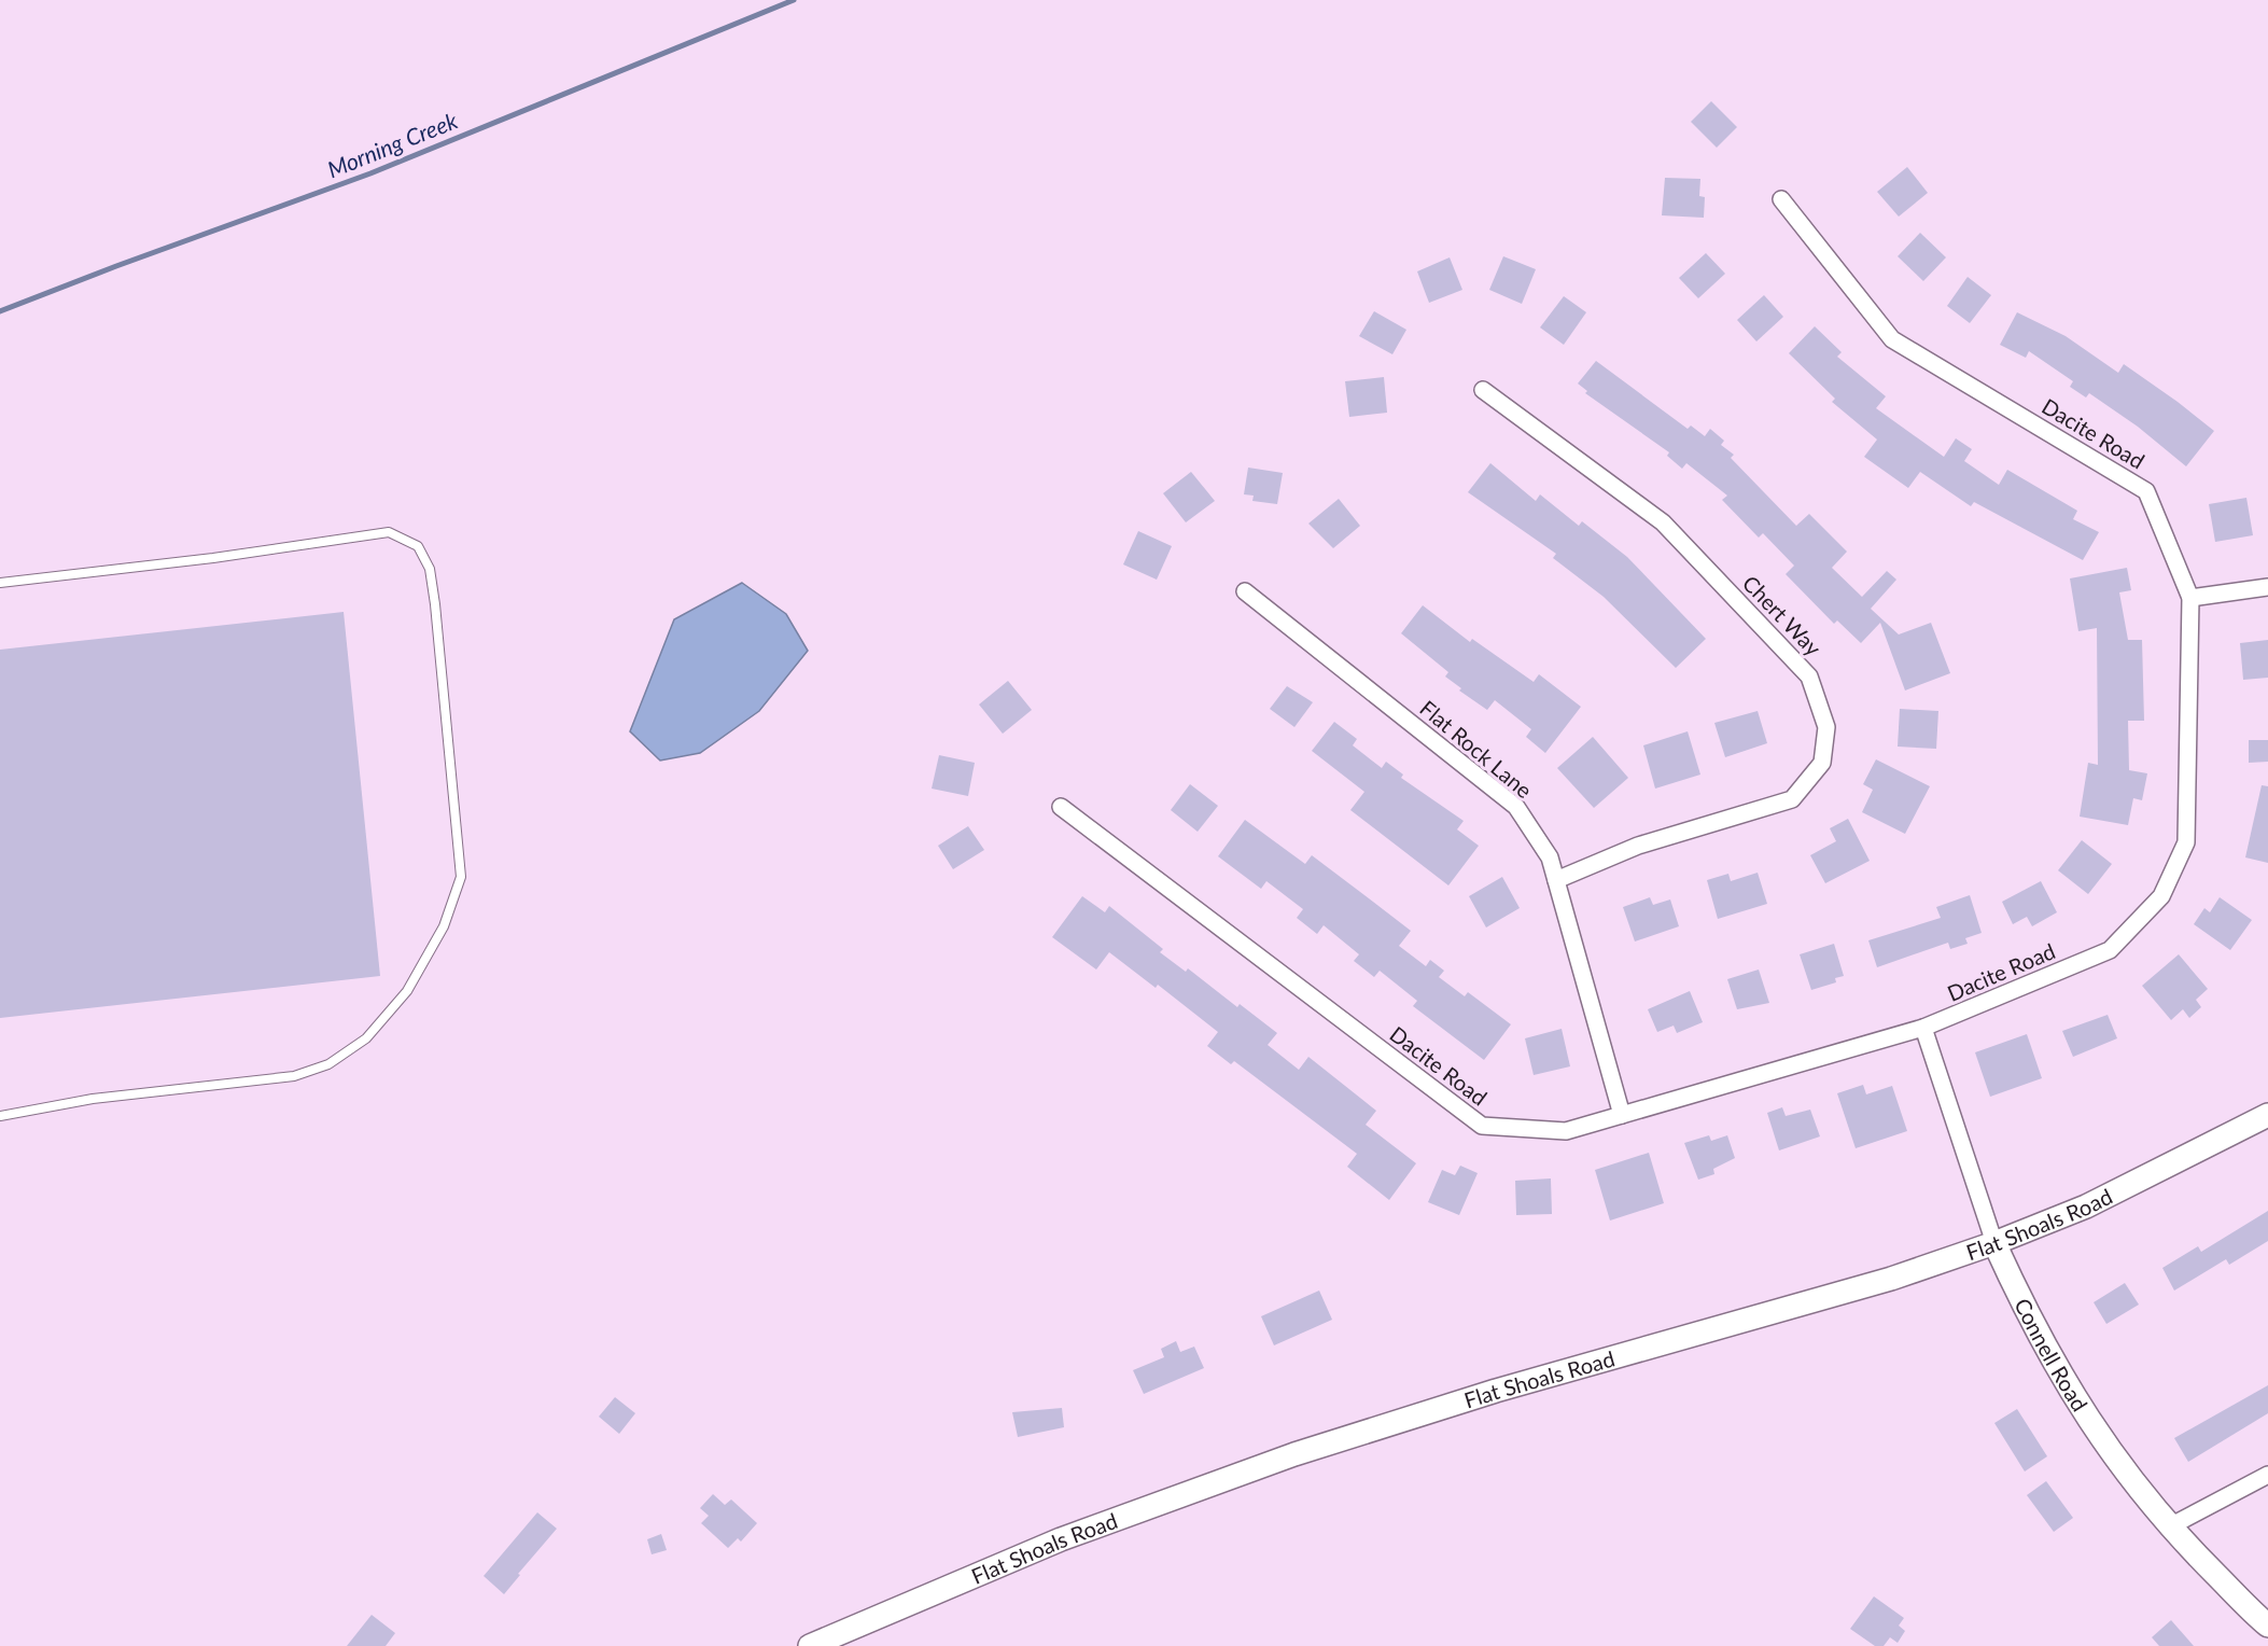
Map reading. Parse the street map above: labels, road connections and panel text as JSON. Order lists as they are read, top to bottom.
{
  "streets": {
    "main road": ["Flat Shoals Road", "Connell Road"],
    "street": ["Dacite Road", "Chert Way", "Flat Rock Lane"]
  },
  "crossings": [
    ["Dacite Road", "Flat Rock Lane"],
    ["Dacite Road", "Connell Road"],
    ["Chert Way", "Flat Rock Lane"],
    ["Flat Shoals Road", "Connell Road"]
  ],
  "water": ["Morning Creek"]
}
